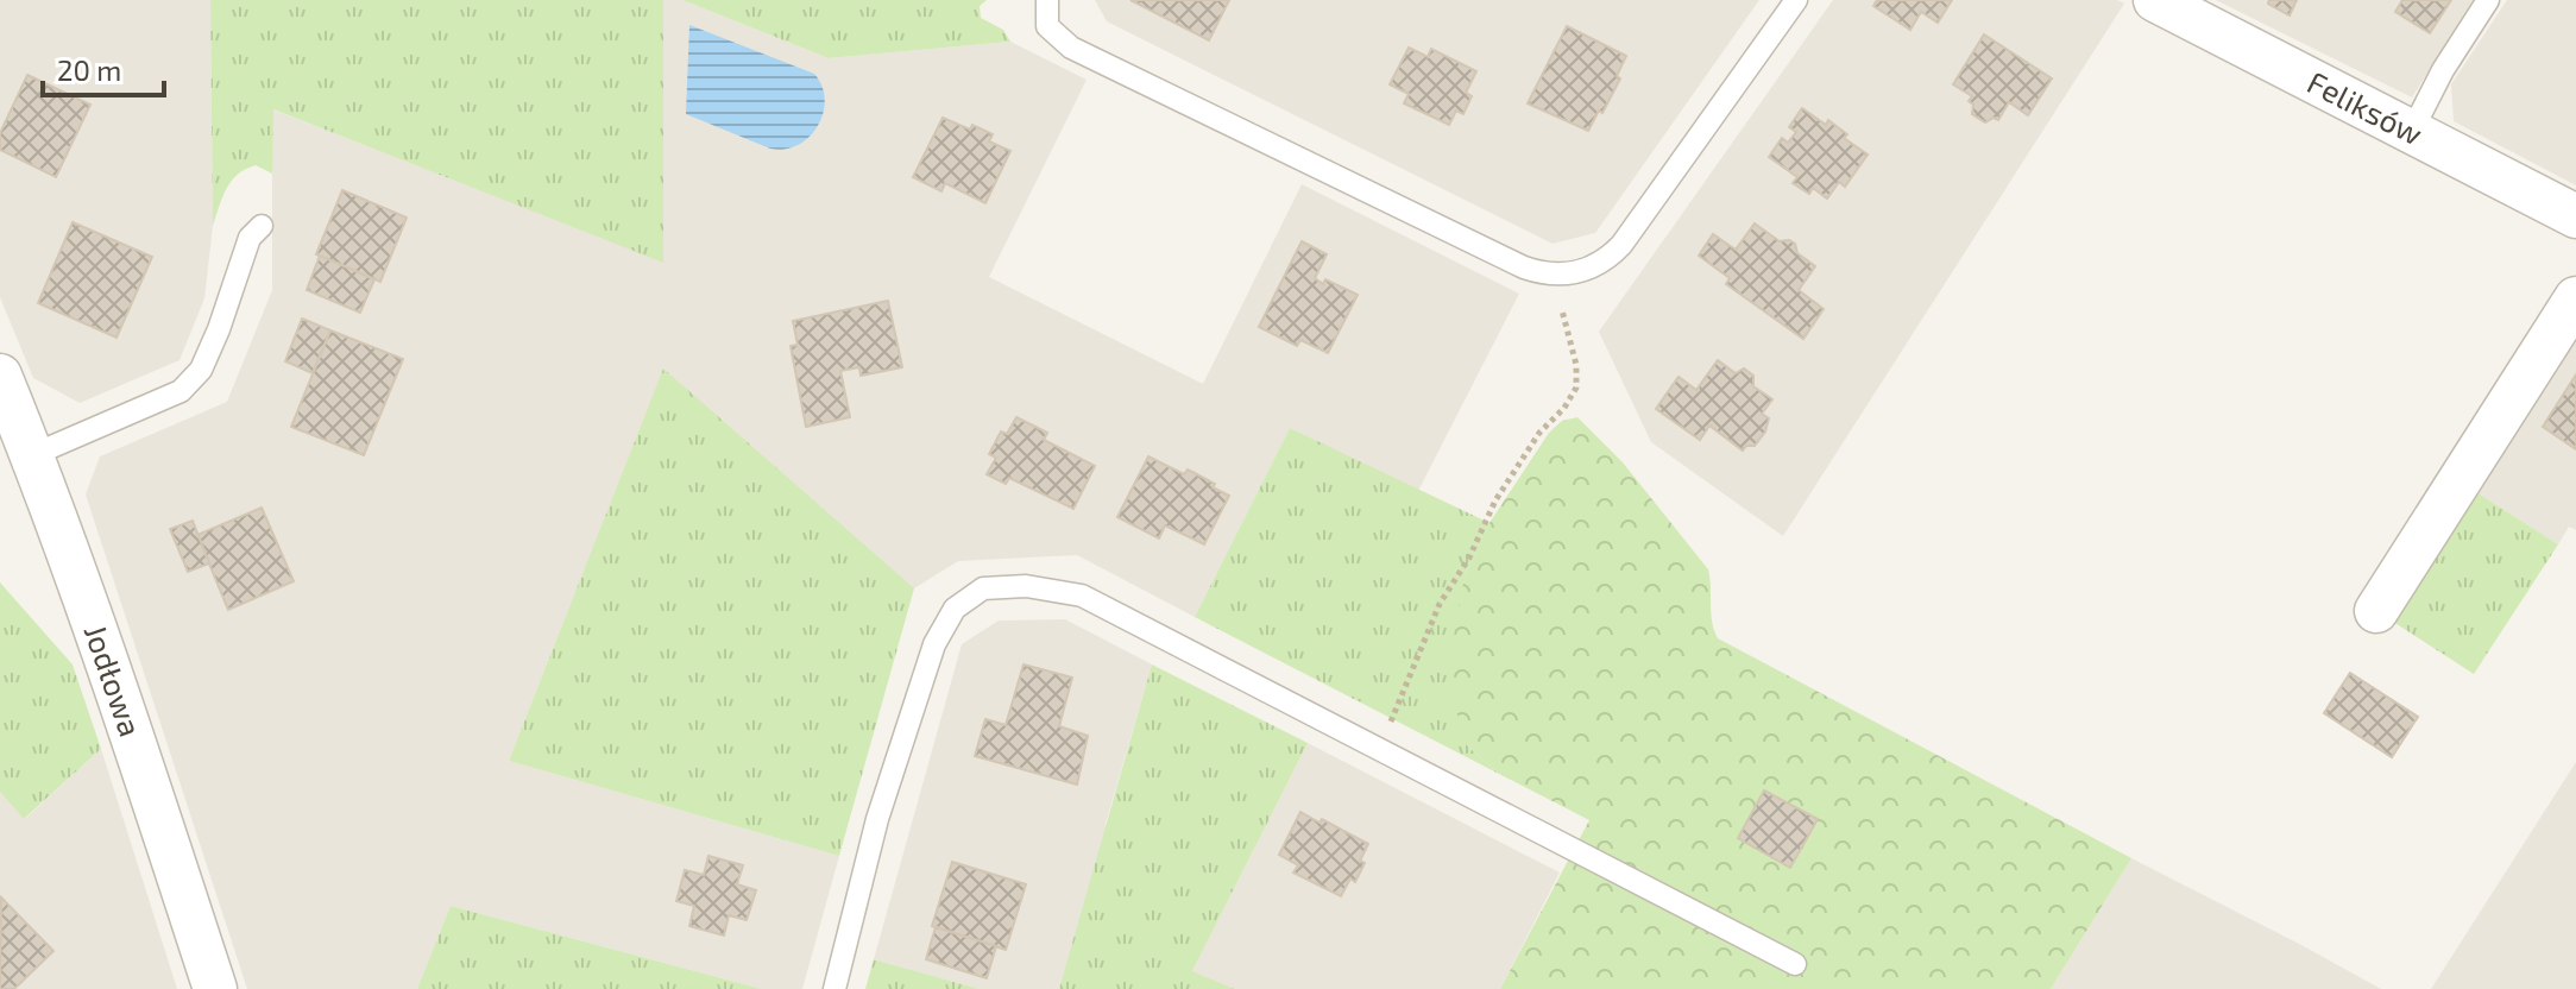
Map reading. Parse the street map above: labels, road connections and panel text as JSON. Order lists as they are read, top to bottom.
{
  "streets": {
    "street": ["Feliksów", "Jodłowa"]
  },
  "scale_bar": "20 m"
}
